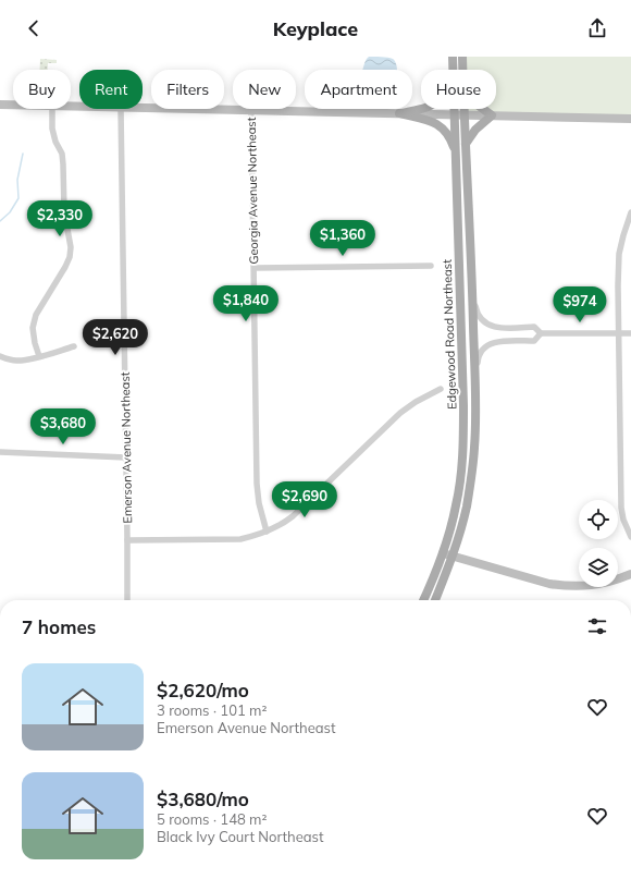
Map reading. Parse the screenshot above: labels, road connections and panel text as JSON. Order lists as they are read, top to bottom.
{
  "streets": {
    "main road": ["Edgewood Road Northeast"],
    "street": ["Georgia Avenue Northeast", "Emerson Avenue Northeast"]
  },
  "page": {
    "header": "Keyplace",
    "chip": [
      "Buy",
      "Rent",
      "Filters",
      "New",
      "Apartment",
      "House"
    ],
    "price": [
      "$2,330",
      "$1,360",
      "$1,840",
      "$974",
      "$2,620",
      "$3,680",
      "$2,690"
    ],
    "heading": "7 homes",
    "list": [
      {
        "name": "$2,620/mo",
        "note": "3 rooms · 101 m² · Emerson Avenue Northeast"
      },
      {
        "name": "$3,680/mo",
        "note": "5 rooms · 148 m² · Black Ivy Court Northeast"
      }
    ]
  }
}
